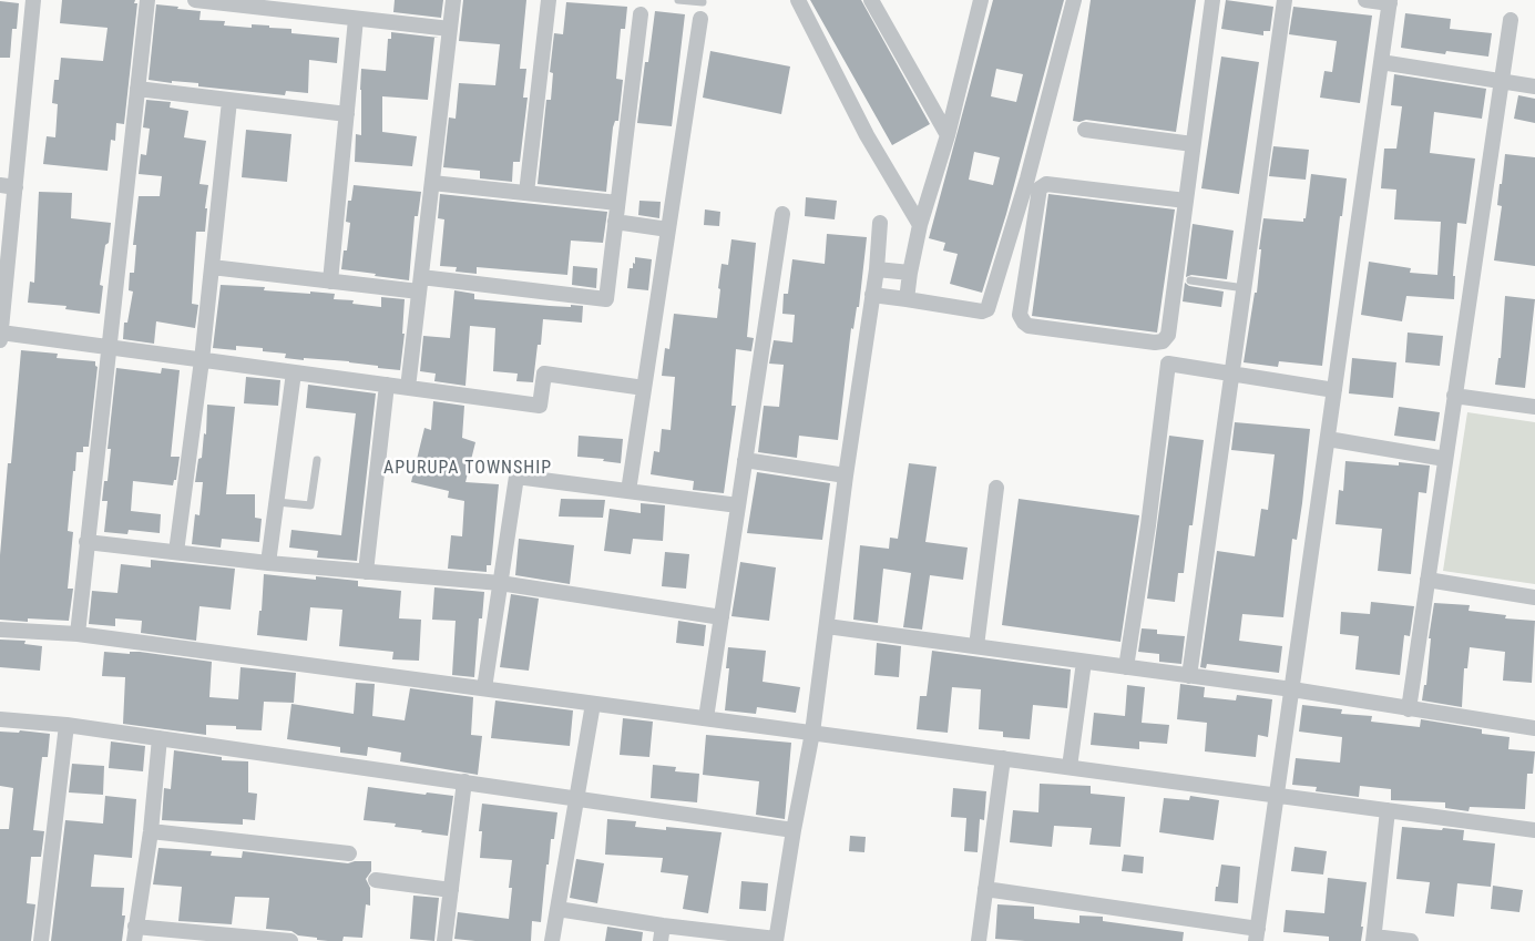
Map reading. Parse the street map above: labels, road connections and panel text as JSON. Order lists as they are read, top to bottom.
{
  "districts": ["APURUPA TOWNSHIP"]
}
